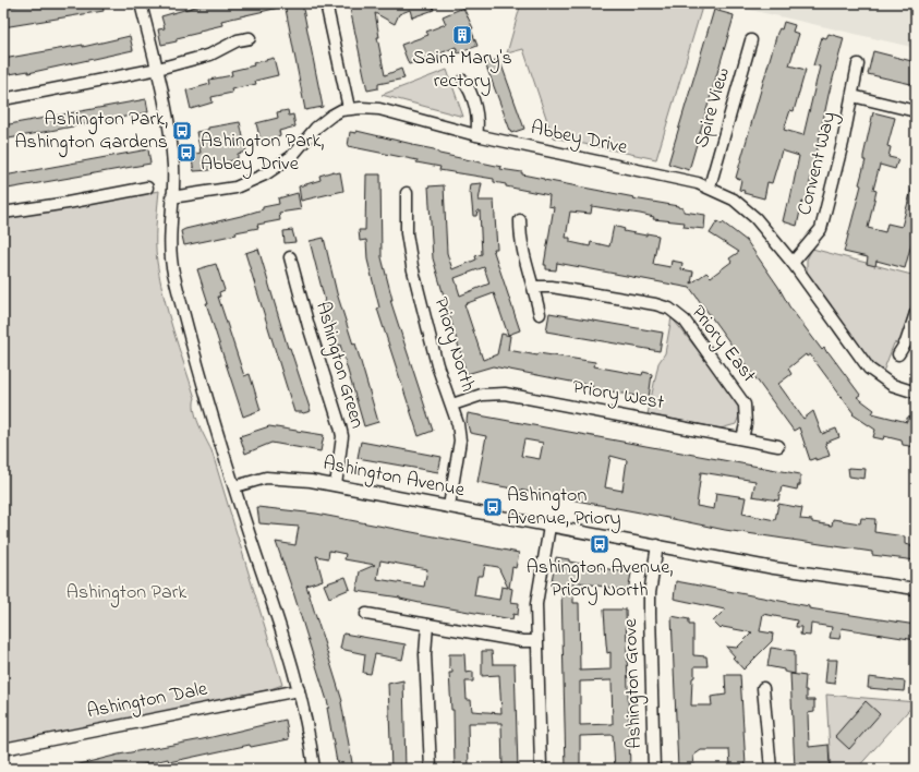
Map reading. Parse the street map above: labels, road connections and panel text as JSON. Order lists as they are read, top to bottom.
{
  "streets": {
    "street": [
      "Spire View",
      "Abbey Drive",
      "Convent Way",
      "Priory North",
      "Priory East",
      "Ashington Green",
      "Priory West",
      "Ashington Avenue",
      "Ashington Grove",
      "Ashington Dale"
    ]
  },
  "crossings": [
    ["Spire View", "Abbey Drive"],
    ["Abbey Drive", "Convent Way"],
    ["Priory North", "Priory West"],
    ["Priory North", "Ashington Avenue"],
    ["Priory East", "Priory West"],
    ["Ashington Green", "Ashington Avenue"],
    ["Ashington Avenue", "Ashington Grove"]
  ],
  "parks": ["Ashington Park"],
  "places": {
    "building": ["Saint Mary's rectory"],
    "bus stop": [
      "Ashington Park, Ashington Gardens",
      "Ashington Park, Abbey Drive",
      "Ashington Avenue, Priory",
      "Ashington Avenue, Priory North"
    ]
  }
}
